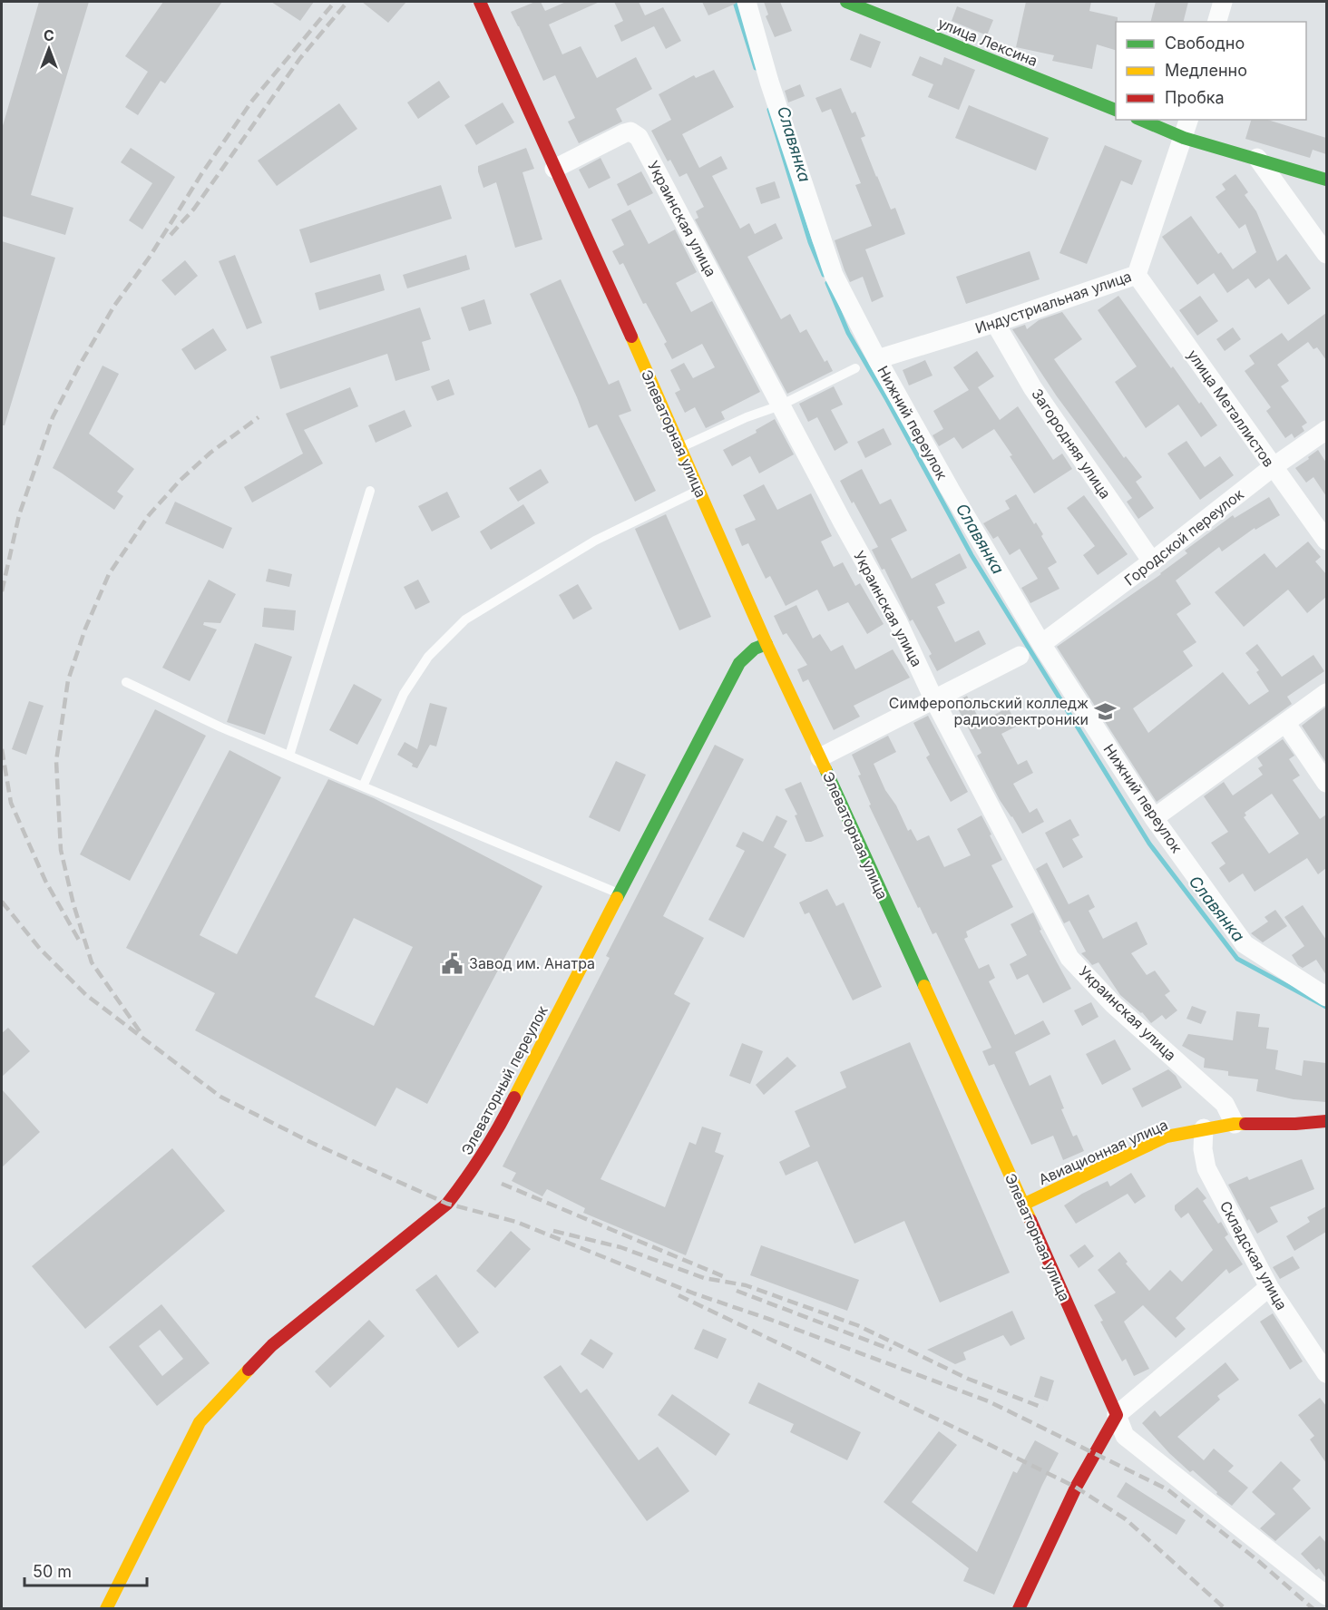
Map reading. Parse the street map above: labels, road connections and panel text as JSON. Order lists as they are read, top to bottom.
{
  "streets": {
    "main road": [
      "улица Лексина",
      "Элеваторная улица",
      "Элеваторный переулок",
      "Авиационная улица"
    ],
    "street": [
      "Украинская улица",
      "Индустриальная улица",
      "улица Металлистов",
      "Нижний переулок",
      "Загородняя улица",
      "Городской переулок",
      "Складская улица"
    ]
  },
  "crossings": [
    ["Украинская улица", "Элеваторная улица"],
    ["Украинская улица", "Авиационная улица"],
    ["Индустриальная улица", "улица Металлистов"],
    ["Индустриальная улица", "Нижний переулок"],
    ["Индустриальная улица", "Загородняя улица"],
    ["улица Металлистов", "Городской переулок"],
    ["Нижний переулок", "Городской переулок"],
    ["Элеваторная улица", "Элеваторный переулок"],
    ["Элеваторная улица", "Авиационная улица"],
    ["Загородняя улица", "Городской переулок"],
    ["Авиационная улица", "Складская улица"]
  ],
  "water": ["Славянка"],
  "places": {
    "school or university": ["Симферопольский колледж радиоэлектроники"],
    "public building": ["Завод им. Анатра"]
  },
  "legend": ["Свободно", "Медленно", "Пробка"],
  "scale_bar": "50 m",
  "north": "top"
}
